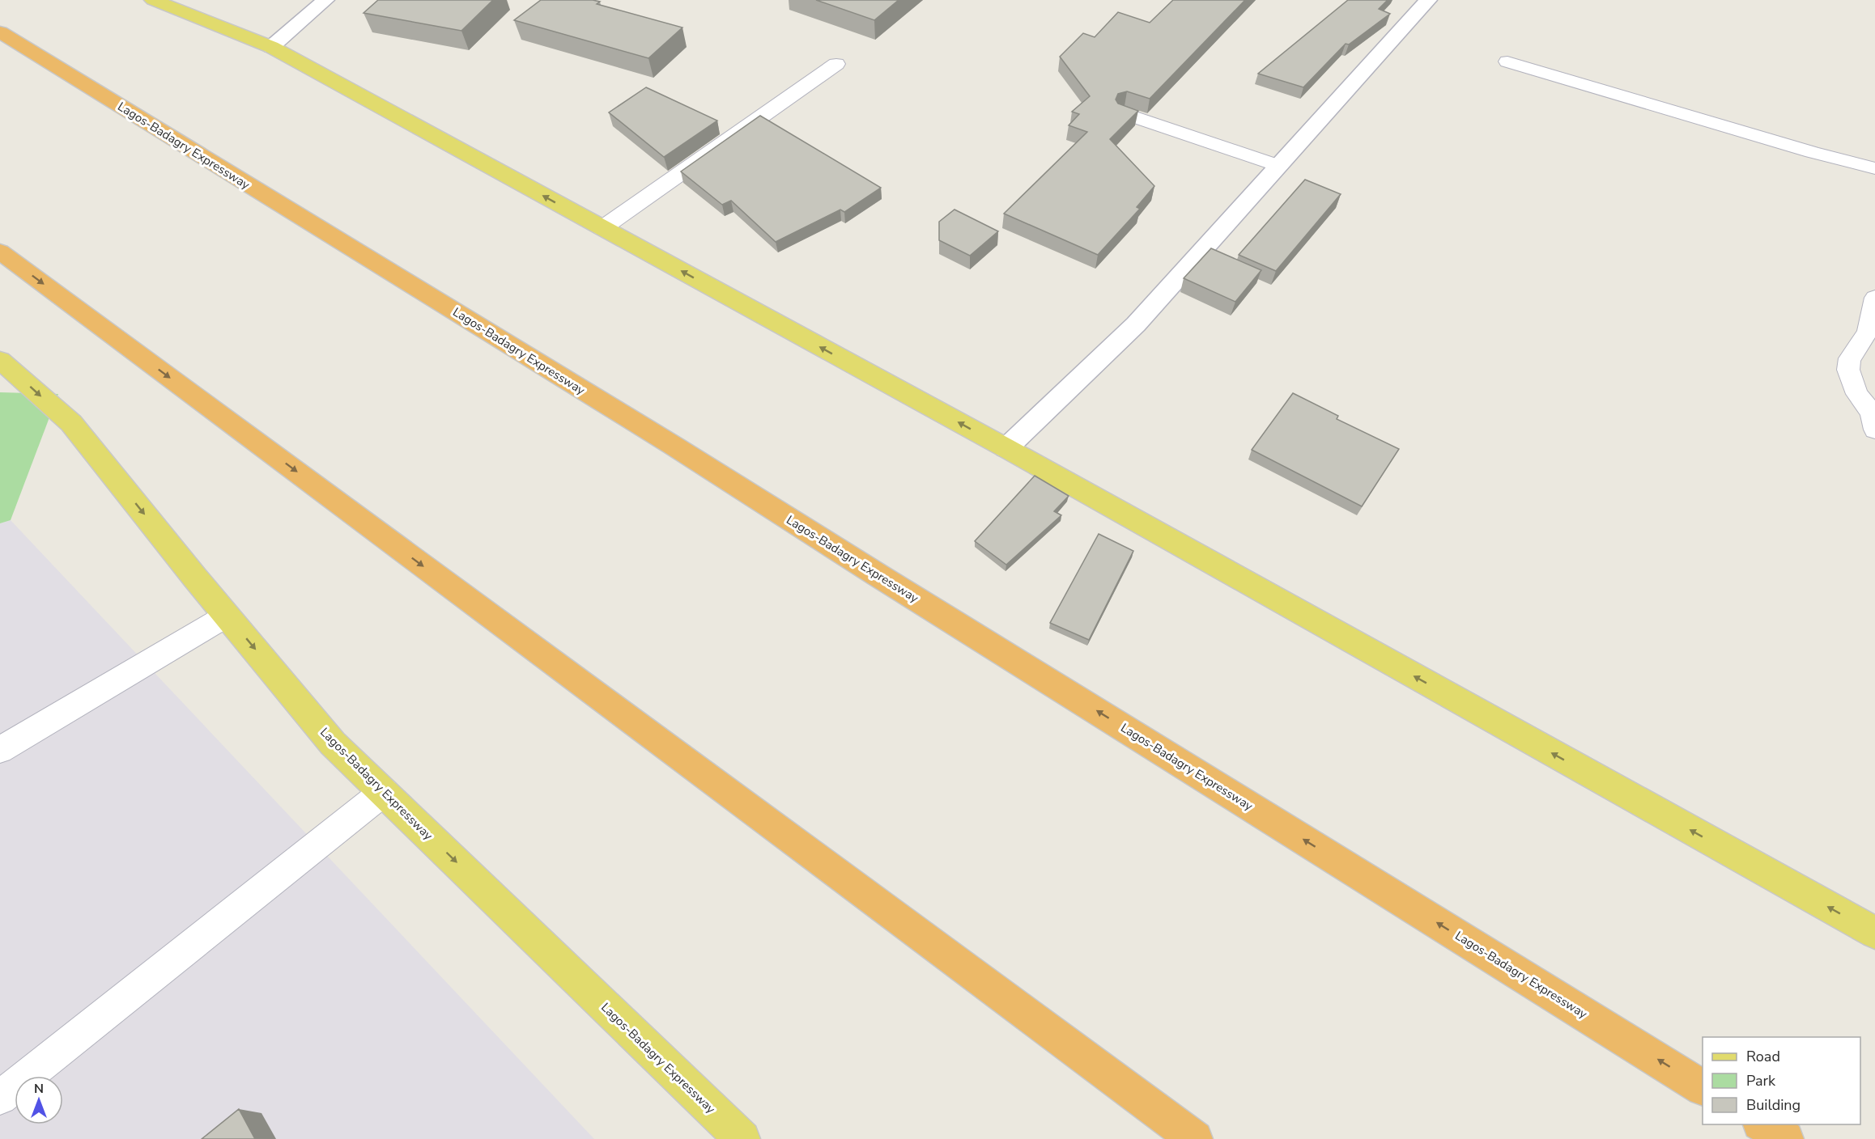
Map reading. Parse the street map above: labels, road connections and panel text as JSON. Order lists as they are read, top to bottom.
{
  "streets": {
    "highway": ["Lagos-Badagry Expressway"]
  },
  "legend": ["Road", "Park", "Building"],
  "north": "top"
}
